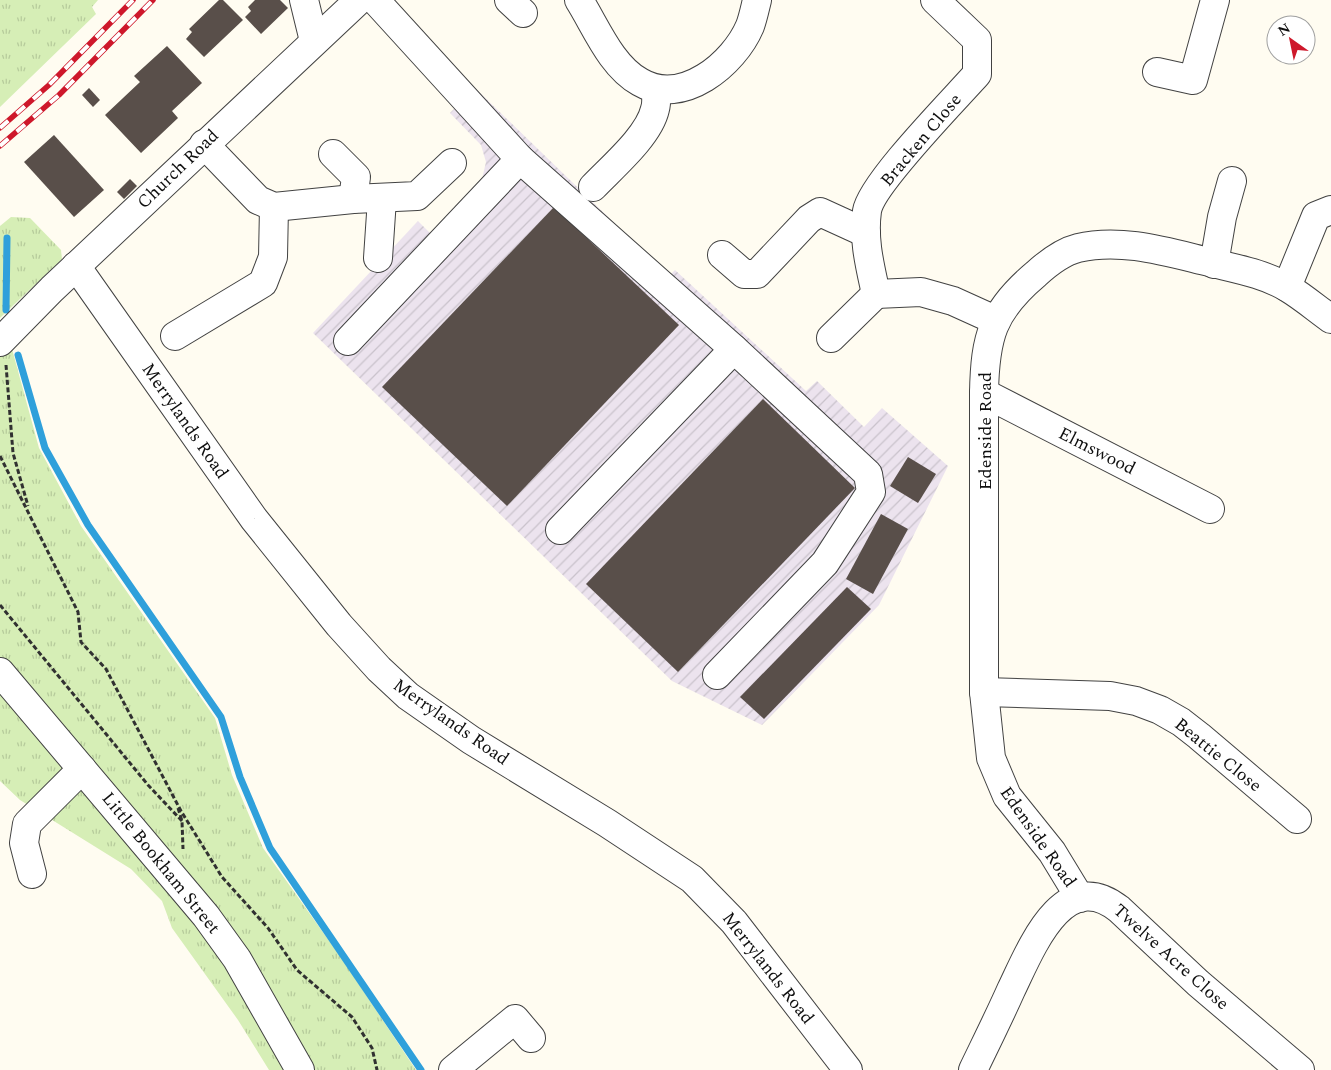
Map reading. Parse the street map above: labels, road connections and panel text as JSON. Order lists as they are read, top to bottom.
{
  "streets": {
    "street": [
      "Bracken Close",
      "Church Road",
      "Merrylands Road",
      "Edenside Road",
      "Elmswood",
      "Beattie Close",
      "Little Bookham Street",
      "Twelve Acre Close"
    ]
  },
  "crossings": [
    ["Church Road", "Merrylands Road"],
    ["Edenside Road", "Elmswood"],
    ["Edenside Road", "Beattie Close"],
    ["Edenside Road", "Twelve Acre Close"]
  ],
  "north": "top left"
}
